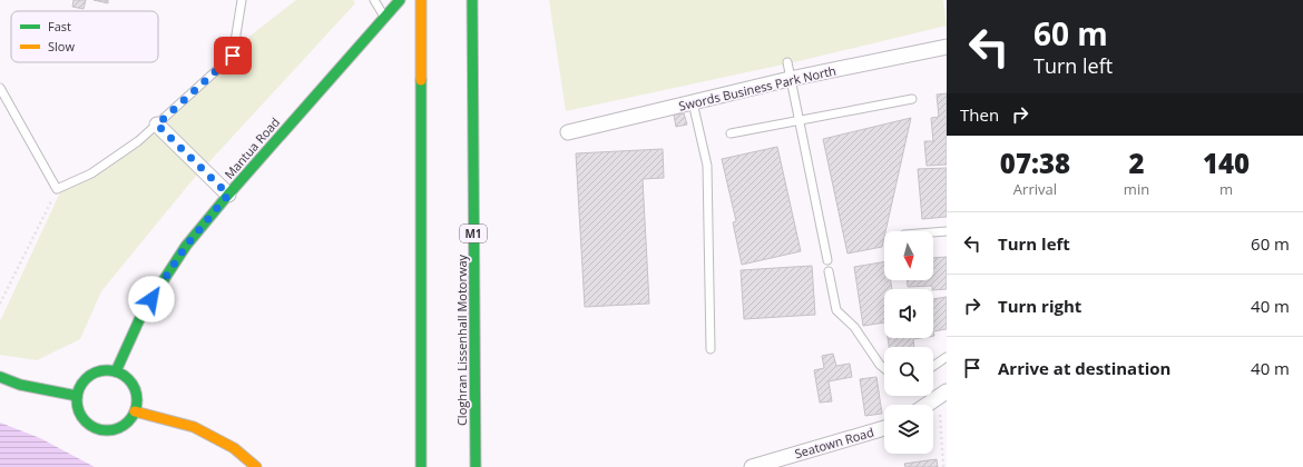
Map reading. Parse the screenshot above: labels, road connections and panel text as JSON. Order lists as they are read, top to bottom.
{
  "streets": {
    "main road": ["Mantua Road", "M1", "Cloghran Lissenhall Motorway"],
    "street": ["Swords Business Park North", "Seatown Road"]
  },
  "legend": ["Fast", "Slow"],
  "north": "bottom",
  "page": {
    "turn": ["60 m", "Turn left"],
    "then": "Then",
    "eta": [
      "07:38",
      "Arrival",
      "2",
      "min",
      "140",
      "m"
    ],
    "list": [
      {
        "name": "Turn left",
        "value": "60 m"
      },
      {
        "name": "Turn right",
        "value": "40 m"
      },
      {
        "name": "Arrive at destination",
        "value": "40 m"
      }
    ]
  }
}
